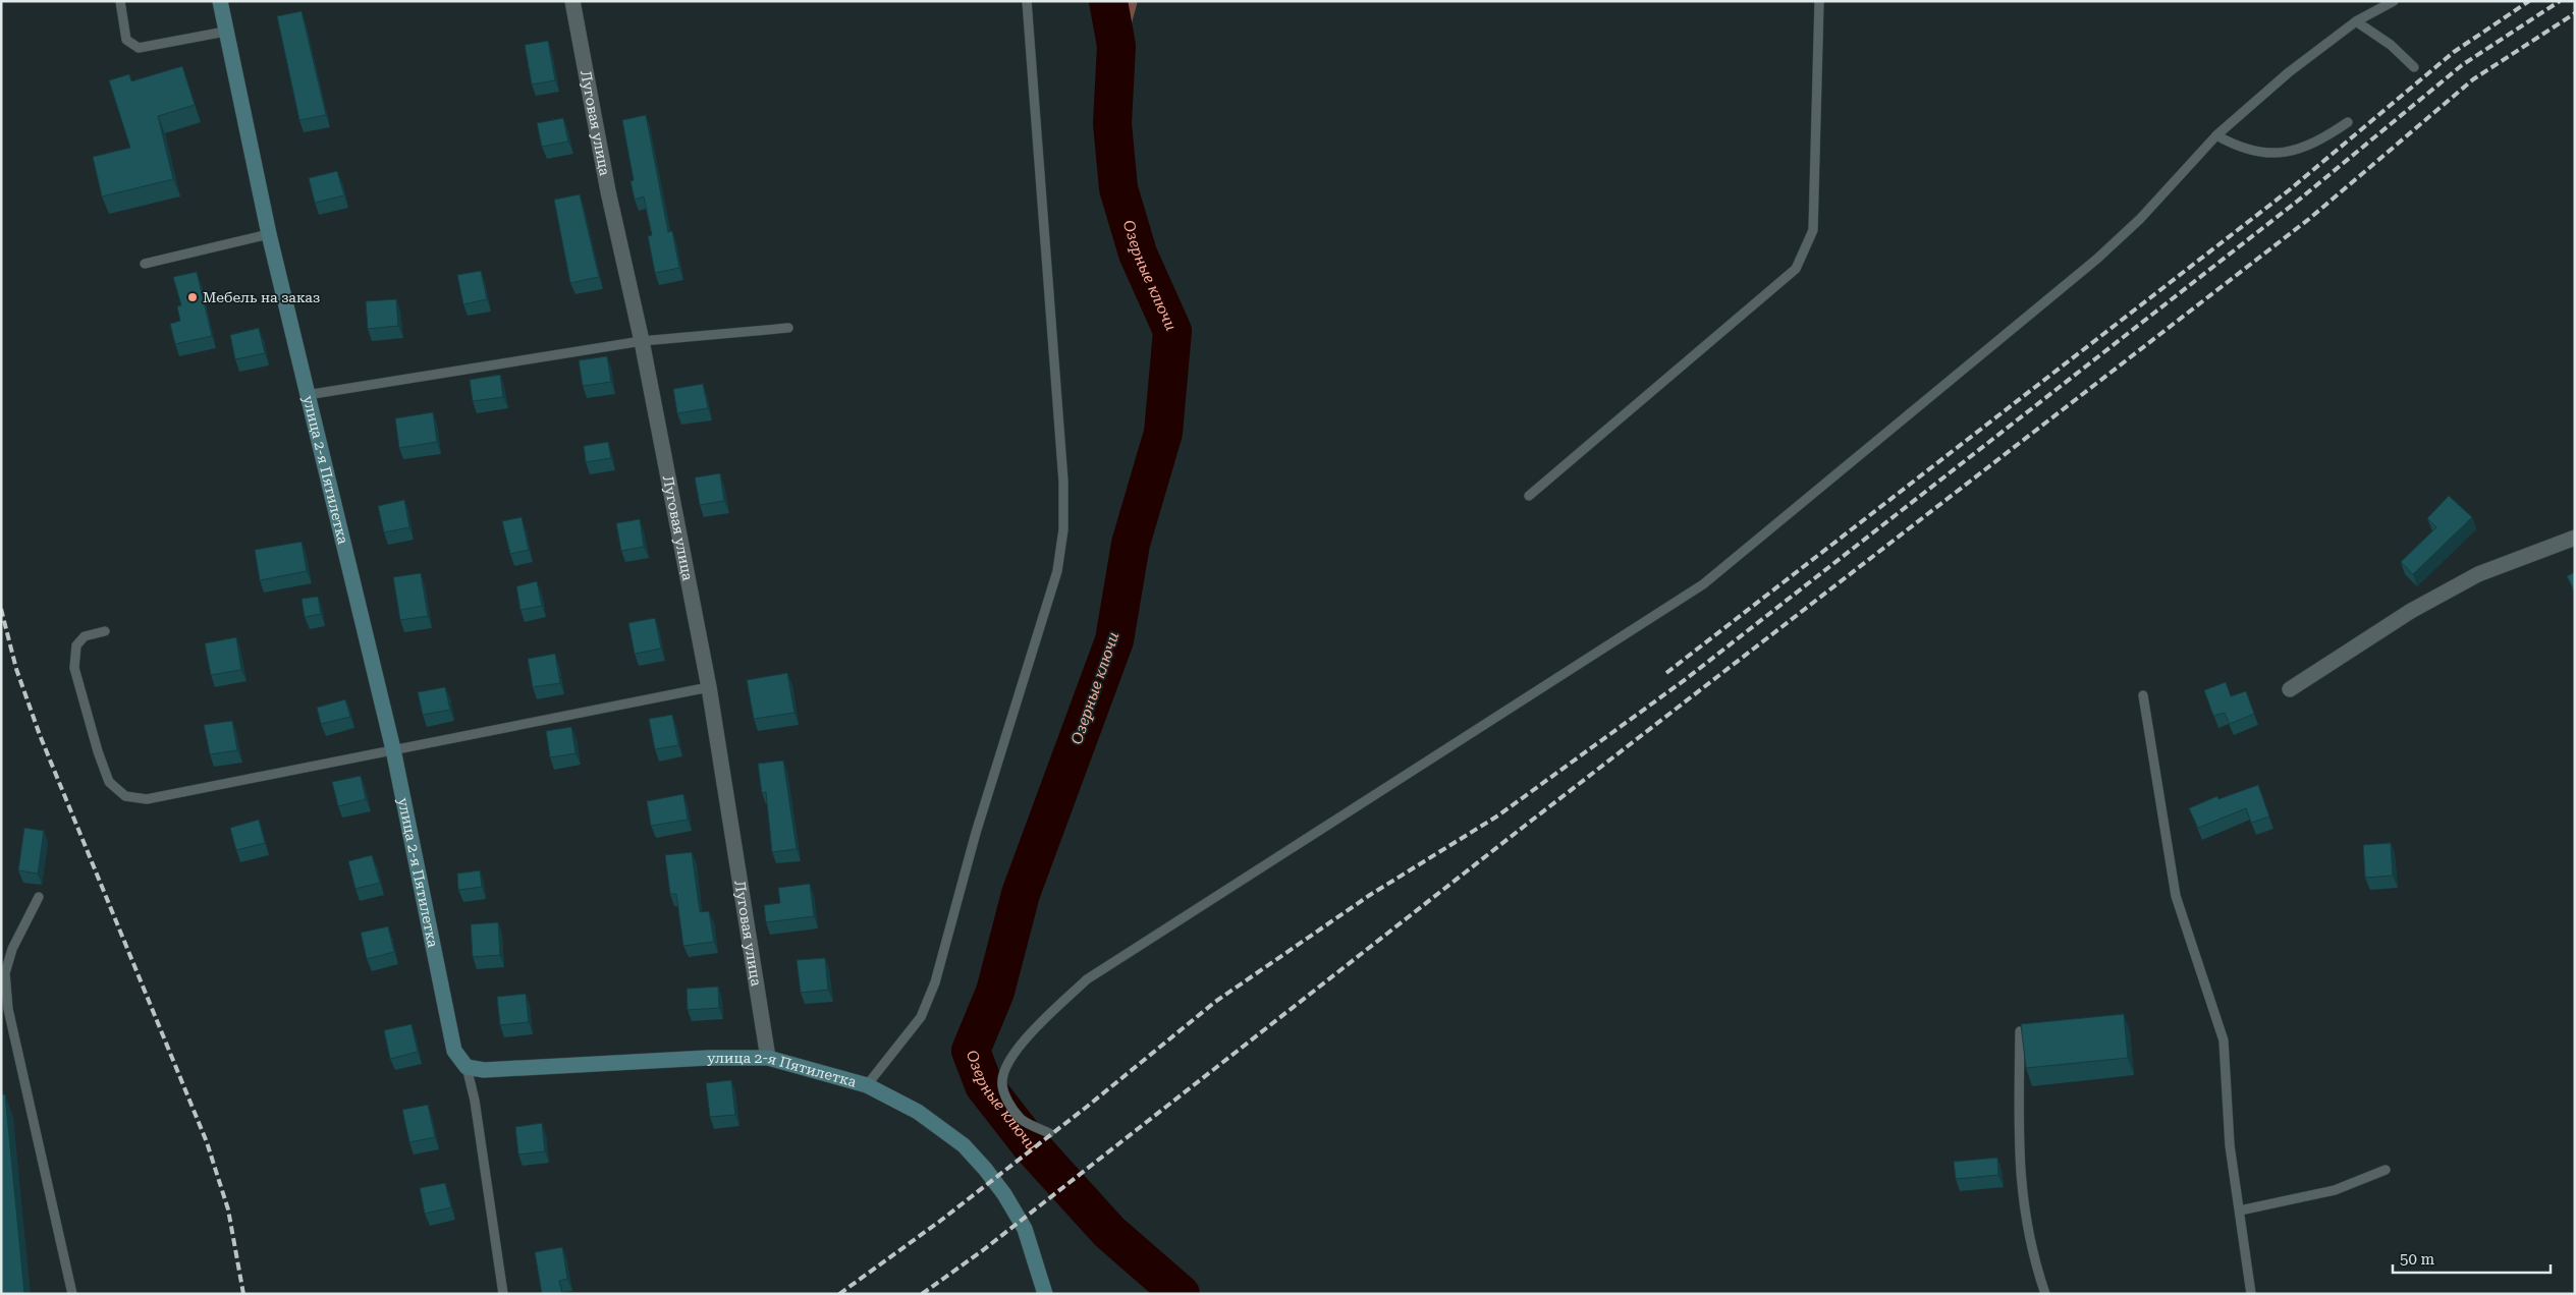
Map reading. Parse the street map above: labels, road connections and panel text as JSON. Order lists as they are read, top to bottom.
{
  "streets": {
    "main road": ["улица 2-я Пятилетка"],
    "street": ["Луговая улица"]
  },
  "crossings": [
    ["Луговая улица", "улица 2-я Пятилетка"]
  ],
  "water": ["Озерные ключи"],
  "places": ["Мебель на заказ"],
  "scale_bar": "50 m"
}
